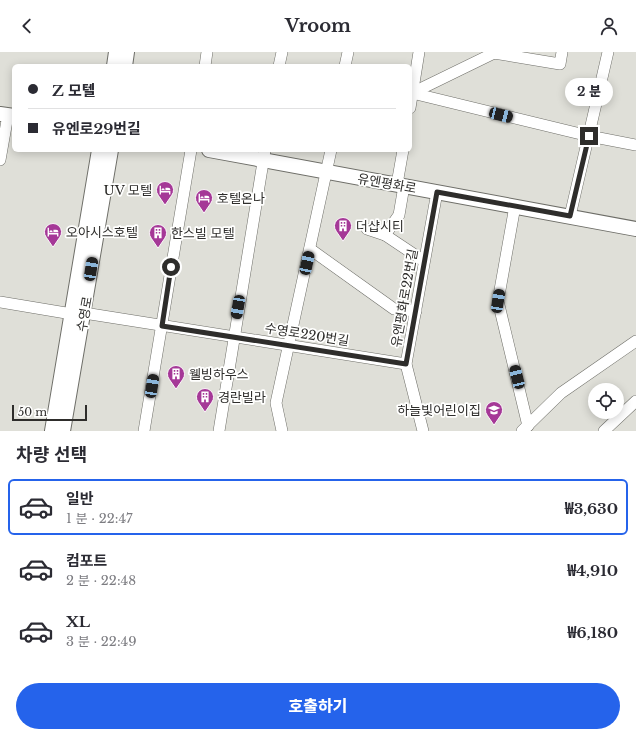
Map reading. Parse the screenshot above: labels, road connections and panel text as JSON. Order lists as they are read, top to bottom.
{
  "streets": {
    "main road": ["유엔평화로", "수영로"],
    "street": ["유엔평화로22번길", "수영로220번길"]
  },
  "crossings": [
    ["유엔평화로", "유엔평화로22번길"],
    ["유엔평화로22번길", "수영로220번길"],
    ["수영로", "수영로220번길"]
  ],
  "places": {
    "hotel": ["UV 모텔", "호텔온나", "오아시스호텔"],
    "building": [
      "더샵시티",
      "한스빌 모텔",
      "웰빙하우스",
      "경란빌라"
    ],
    "school or university": ["하늘빛어린이집"]
  },
  "scale_bar": "50 m",
  "page": {
    "header": "Vroom",
    "banner": ["Z 모텔", "유엔로29번길"],
    "bubble": "2 분",
    "scale": "50 m",
    "heading": "차량 선택",
    "list": [
      {
        "name": "일반",
        "note": "1 분 · 22:47",
        "value": "₩3,630"
      },
      {
        "name": "컴포트",
        "note": "2 분 · 22:48",
        "value": "₩4,910"
      },
      {
        "name": "XL",
        "note": "3 분 · 22:49",
        "value": "₩6,180"
      }
    ],
    "buttons": "호출하기"
  }
}
